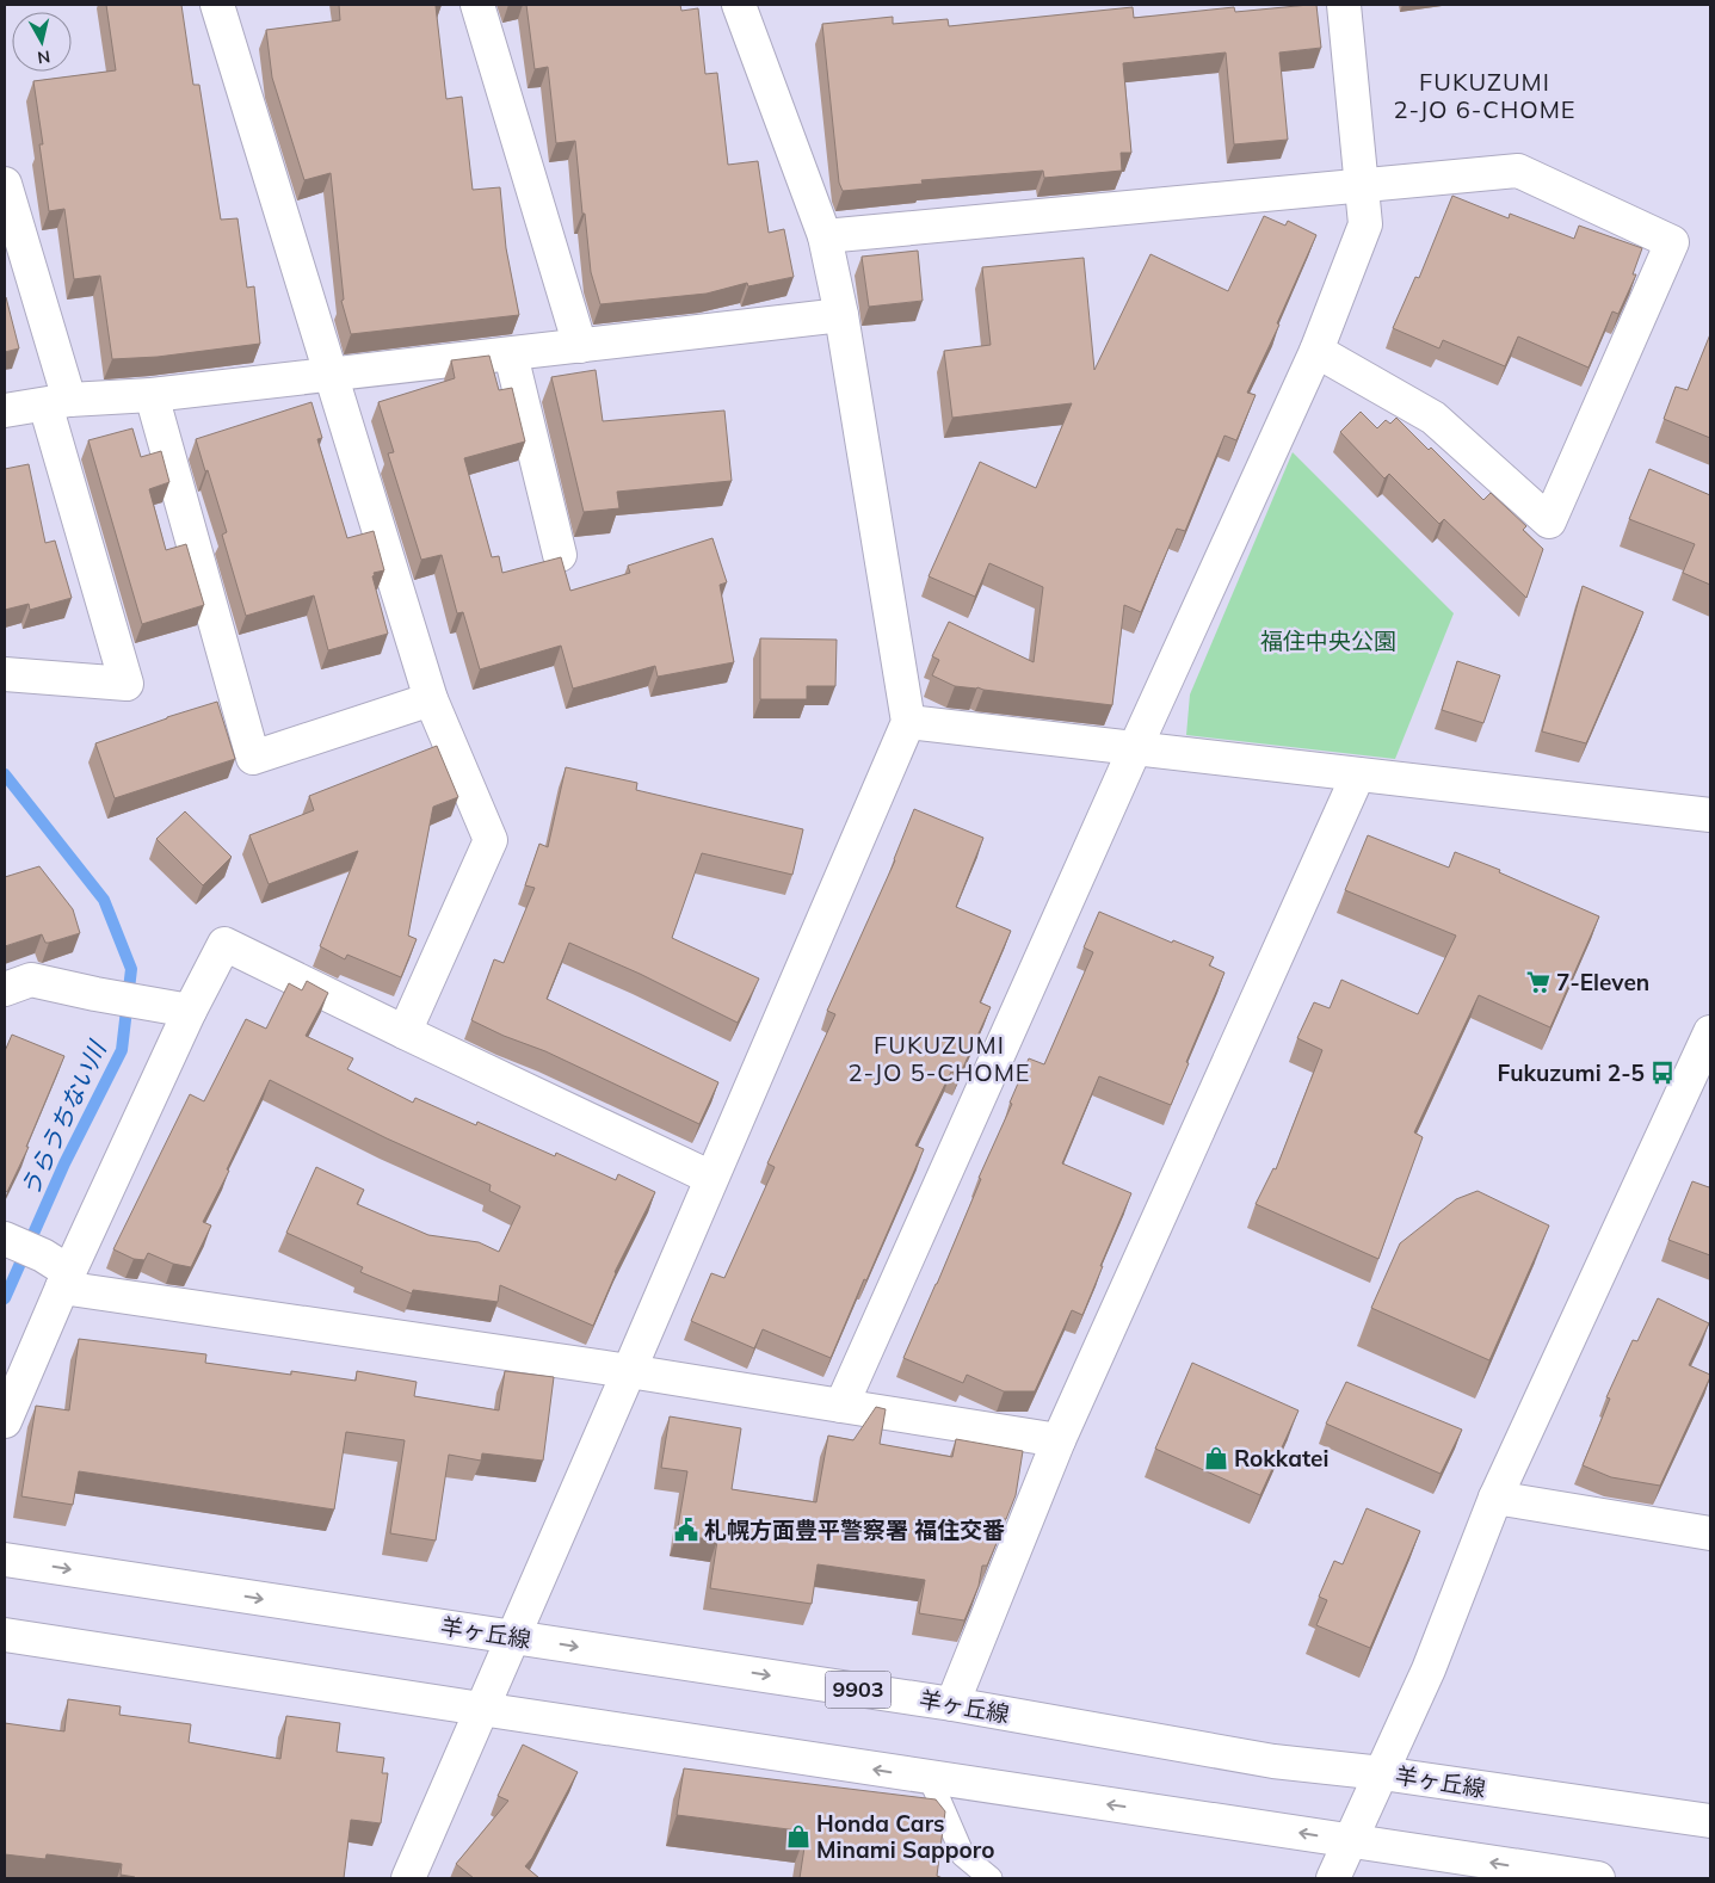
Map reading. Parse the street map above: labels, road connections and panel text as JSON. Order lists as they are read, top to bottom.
{
  "streets": {
    "street": ["羊ヶ丘線", "9903"]
  },
  "districts": ["FUKUZUMI 2-JO 6-CHOME", "FUKUZUMI 2-JO 5-CHOME"],
  "water": ["うらうちない川"],
  "parks": ["福住中央公園"],
  "places": {
    "supermarket": ["7-Eleven"],
    "bus stop": ["Fukuzumi 2-5"],
    "shop": ["Rokkatei", "Honda Cars Minami Sapporo"],
    "public building": ["札幌方面豊平警察署 福住交番"]
  },
  "north": "bottom"
}
